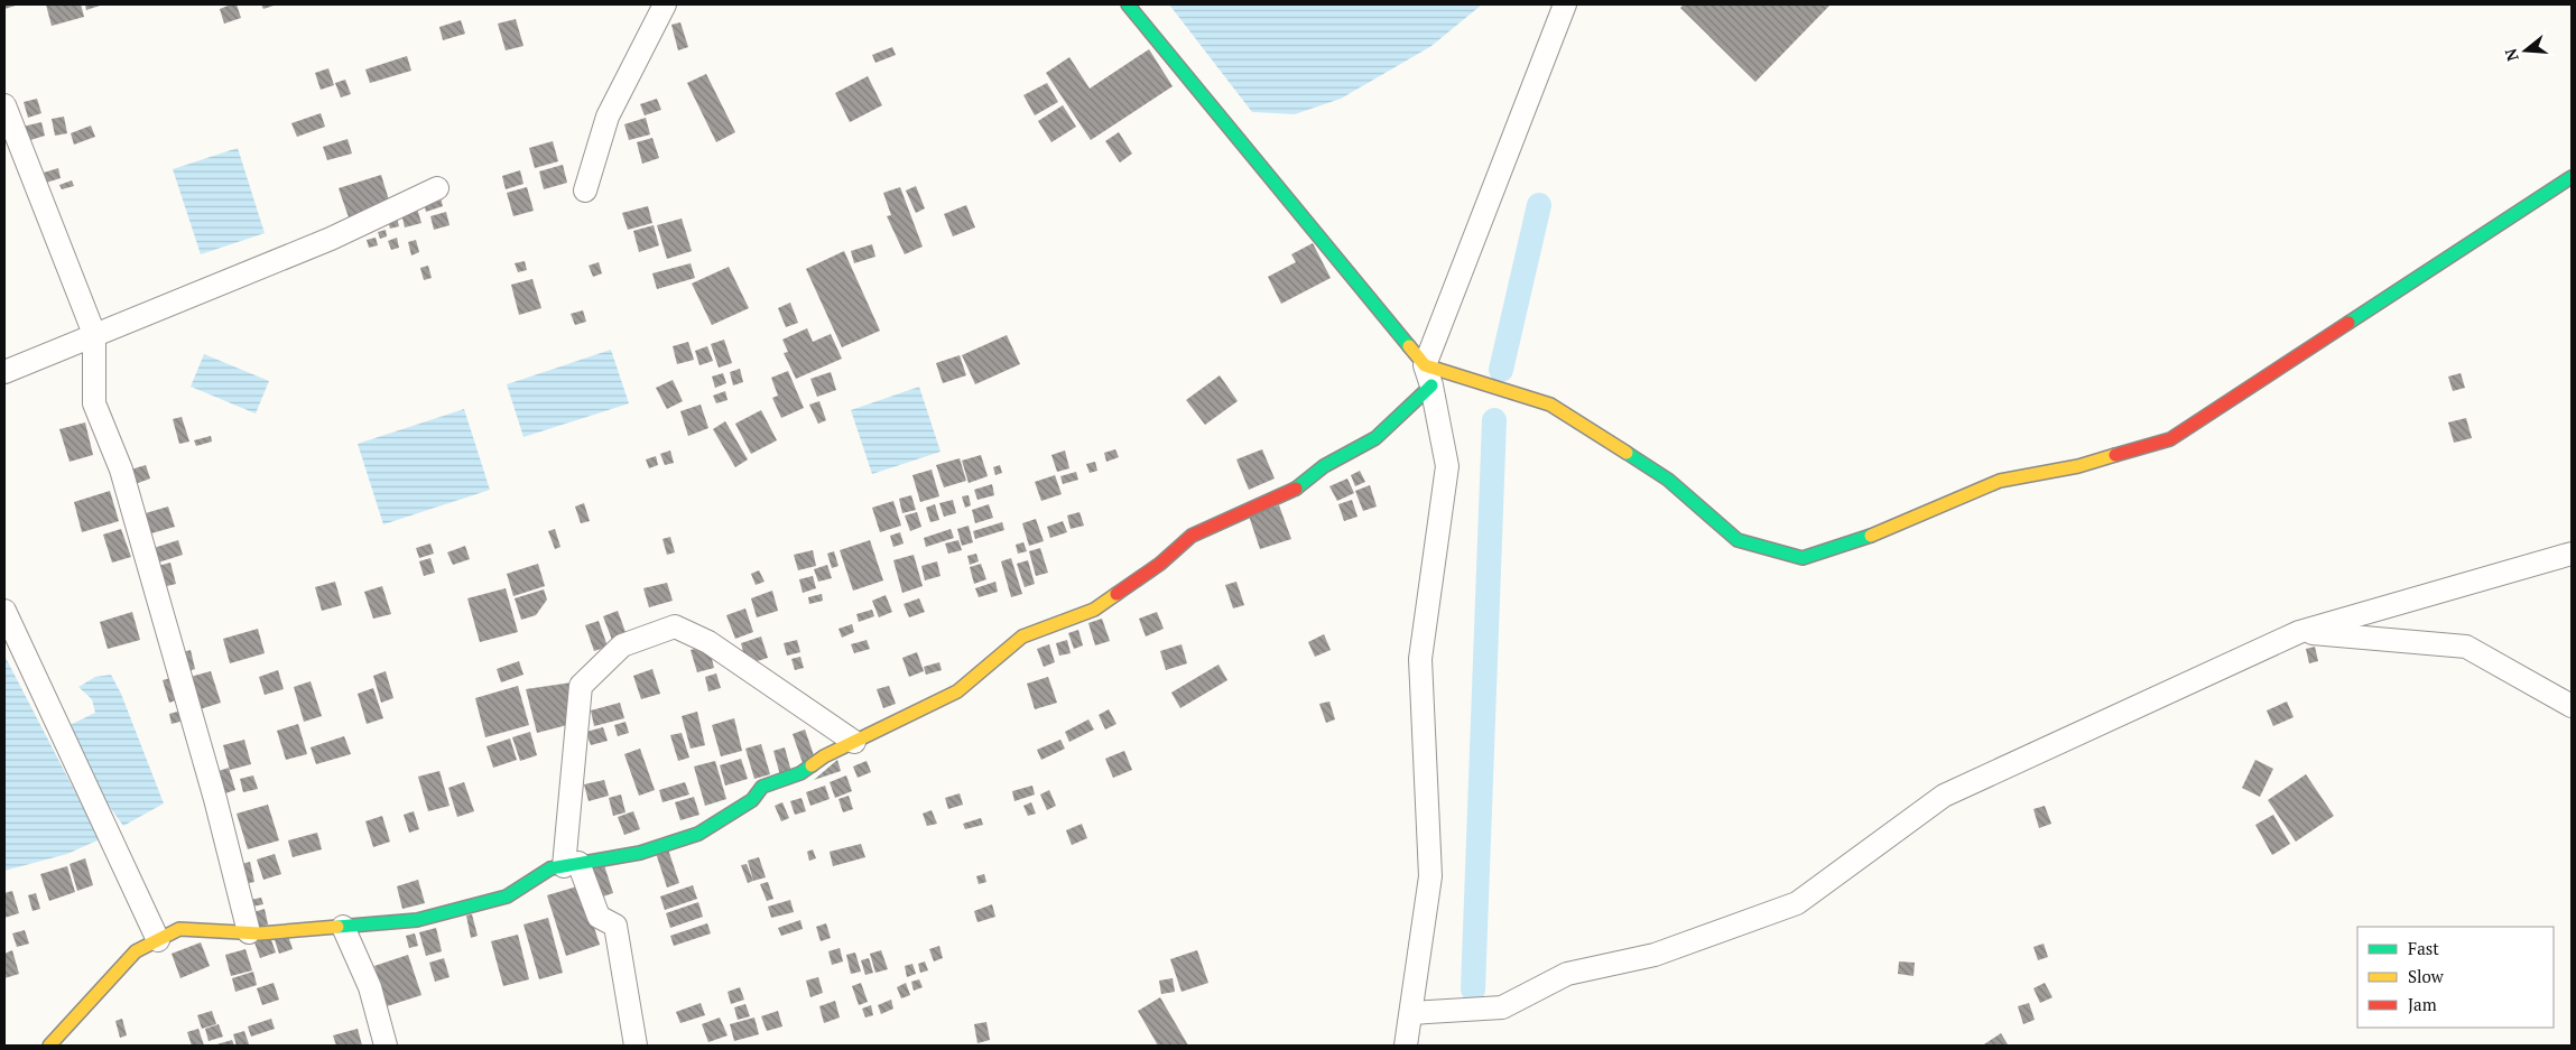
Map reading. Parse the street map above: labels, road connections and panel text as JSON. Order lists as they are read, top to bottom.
{
  "legend": ["Fast", "Slow", "Jam"],
  "north": "left"
}
